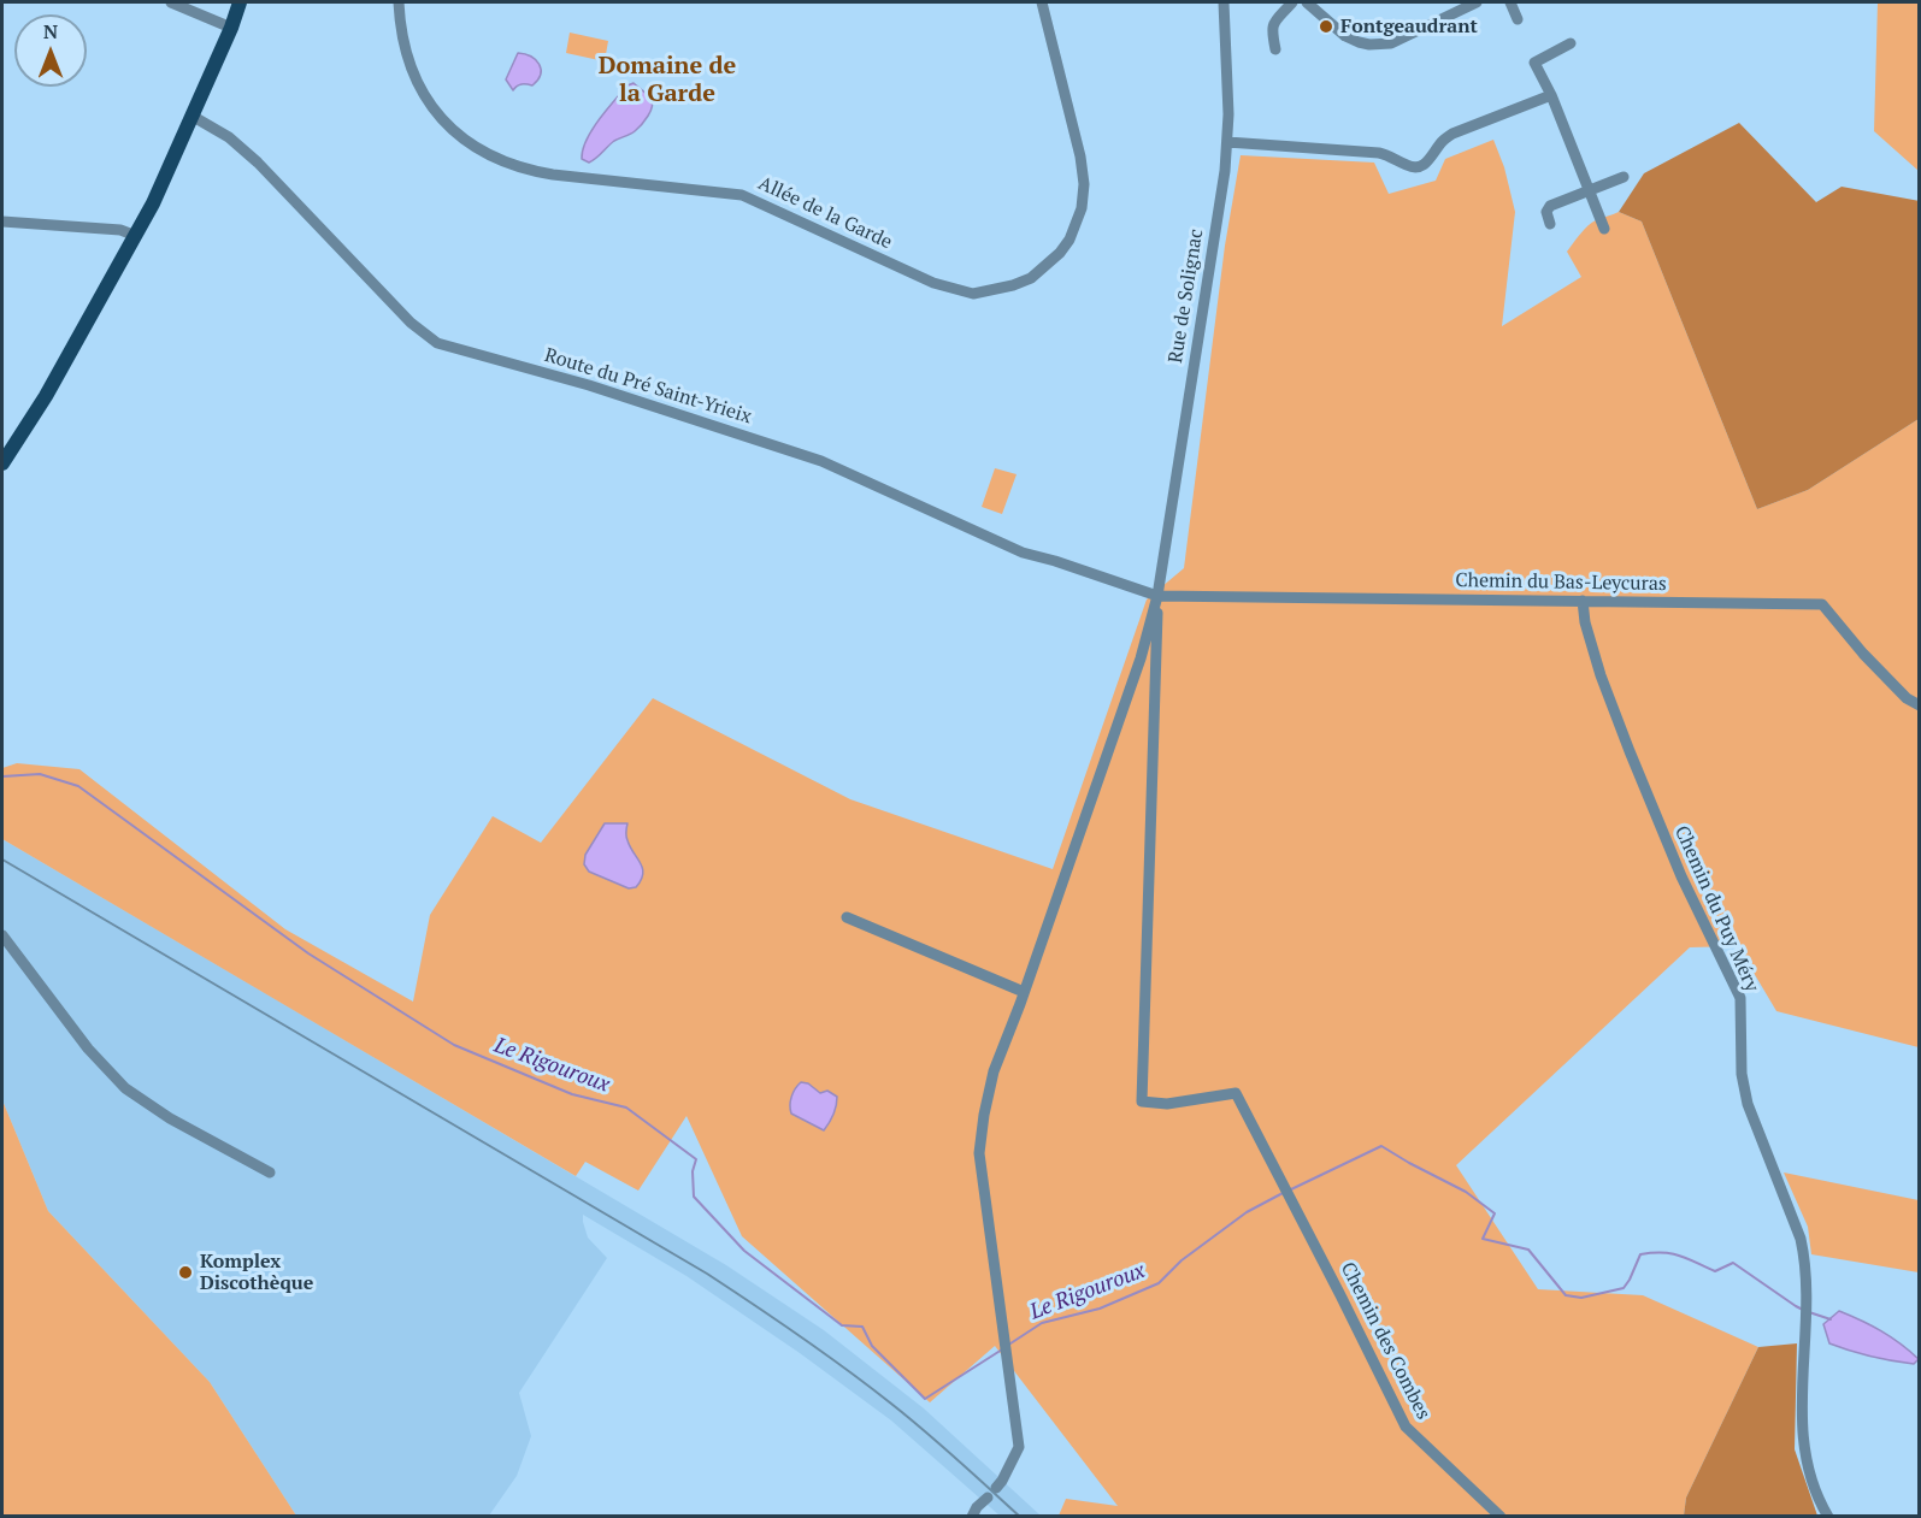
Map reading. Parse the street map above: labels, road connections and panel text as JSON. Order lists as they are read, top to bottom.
{
  "streets": {
    "street": [
      "Allée de la Garde",
      "Rue de Solignac",
      "Route du Pré Saint-Yrieix",
      "Chemin du Bas-Leycuras",
      "Chemin du Puy Méry",
      "Chemin des Combes"
    ]
  },
  "crossings": [
    ["Rue de Solignac", "Route du Pré Saint-Yrieix"],
    ["Rue de Solignac", "Chemin du Bas-Leycuras"],
    ["Rue de Solignac", "Chemin des Combes"],
    ["Route du Pré Saint-Yrieix", "Chemin du Bas-Leycuras"],
    ["Route du Pré Saint-Yrieix", "Chemin des Combes"],
    ["Chemin du Bas-Leycuras", "Chemin du Puy Méry"],
    ["Chemin du Bas-Leycuras", "Chemin des Combes"]
  ],
  "districts": ["Domaine de la Garde"],
  "water": ["Le Rigouroux"],
  "places": ["Fontgeaudrant", "Komplex Discothèque"],
  "north": "top"
}
